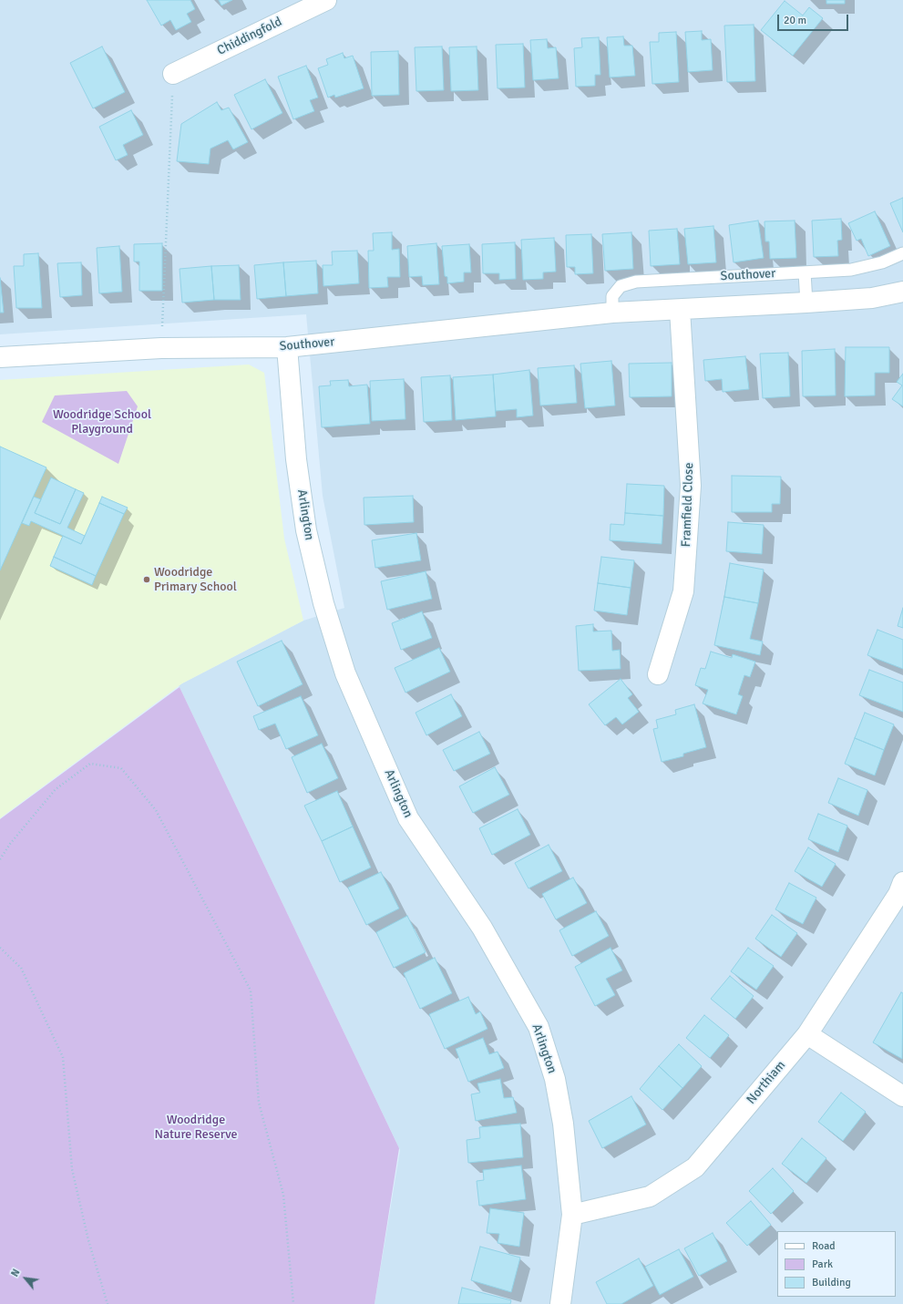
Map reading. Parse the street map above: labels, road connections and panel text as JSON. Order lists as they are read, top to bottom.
{
  "streets": {
    "street": [
      "Chiddingfold",
      "Southover",
      "Framfield Close",
      "Arlington",
      "Northiam"
    ]
  },
  "crossings": [
    ["Southover", "Framfield Close"],
    ["Southover", "Arlington"],
    ["Arlington", "Northiam"]
  ],
  "parks": ["Woodridge School Playground", "Woodridge Nature Reserve"],
  "places": ["Woodridge Primary School"],
  "legend": ["Road", "Park", "Building"],
  "scale_bar": "20 m",
  "north": "top left"
}
